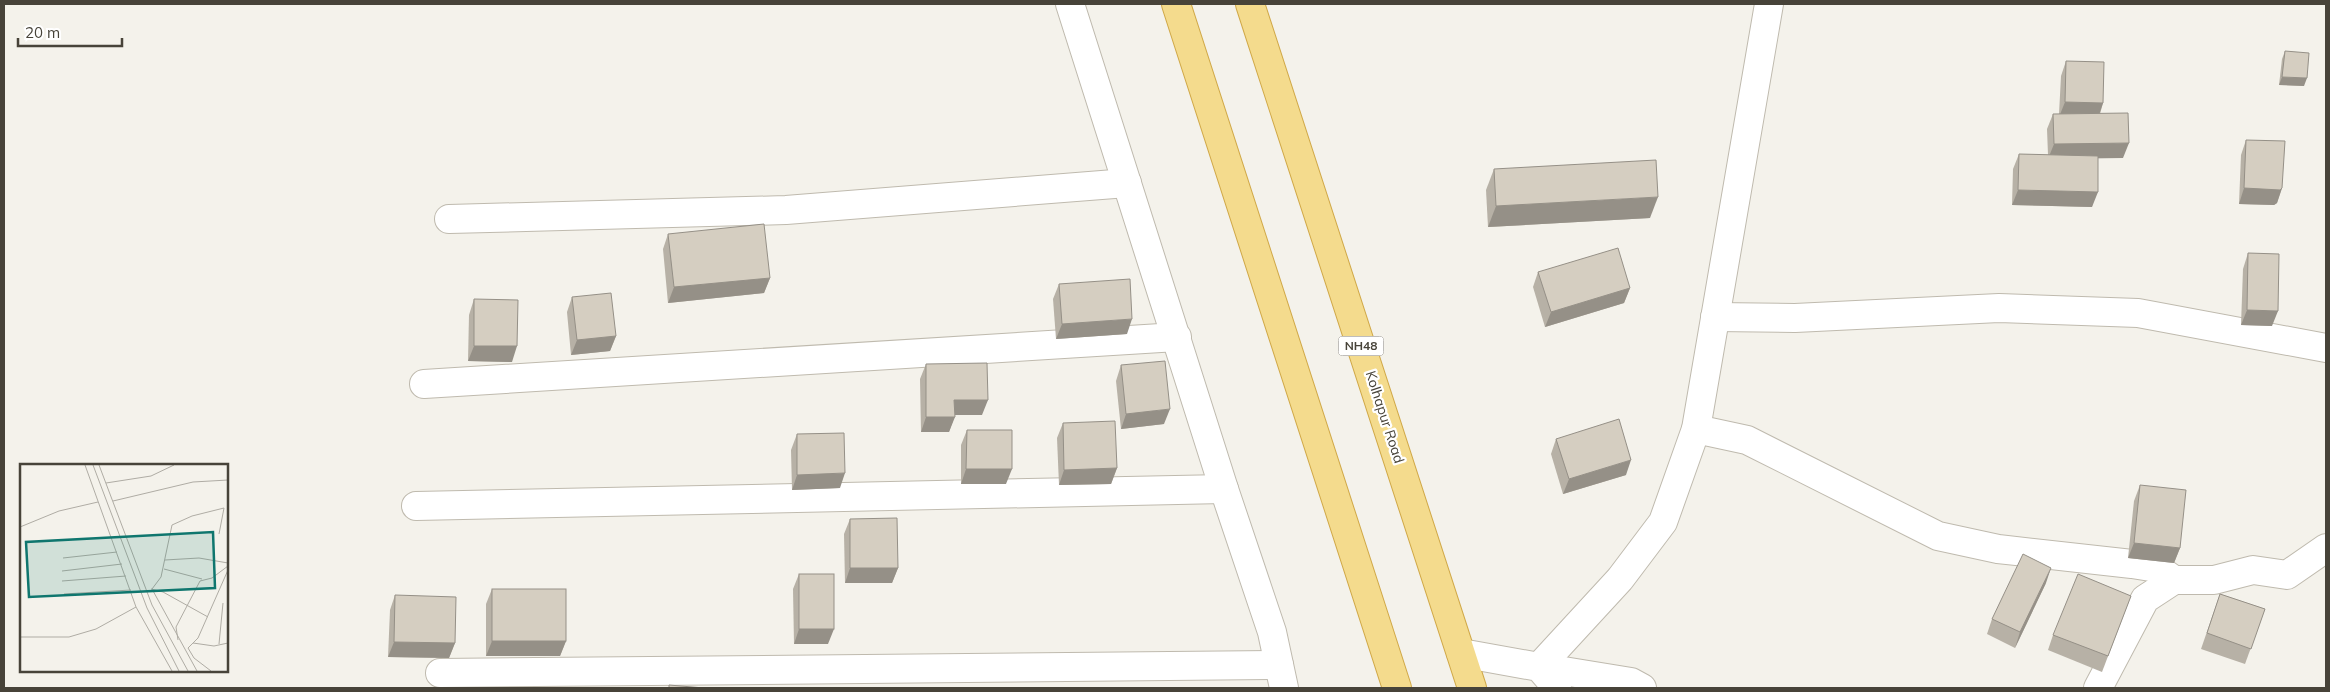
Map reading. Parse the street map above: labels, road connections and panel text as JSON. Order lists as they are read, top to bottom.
{
  "streets": {
    "highway": ["NH48", "Kolhapur Road"]
  },
  "scale_bar": "20 m"
}
